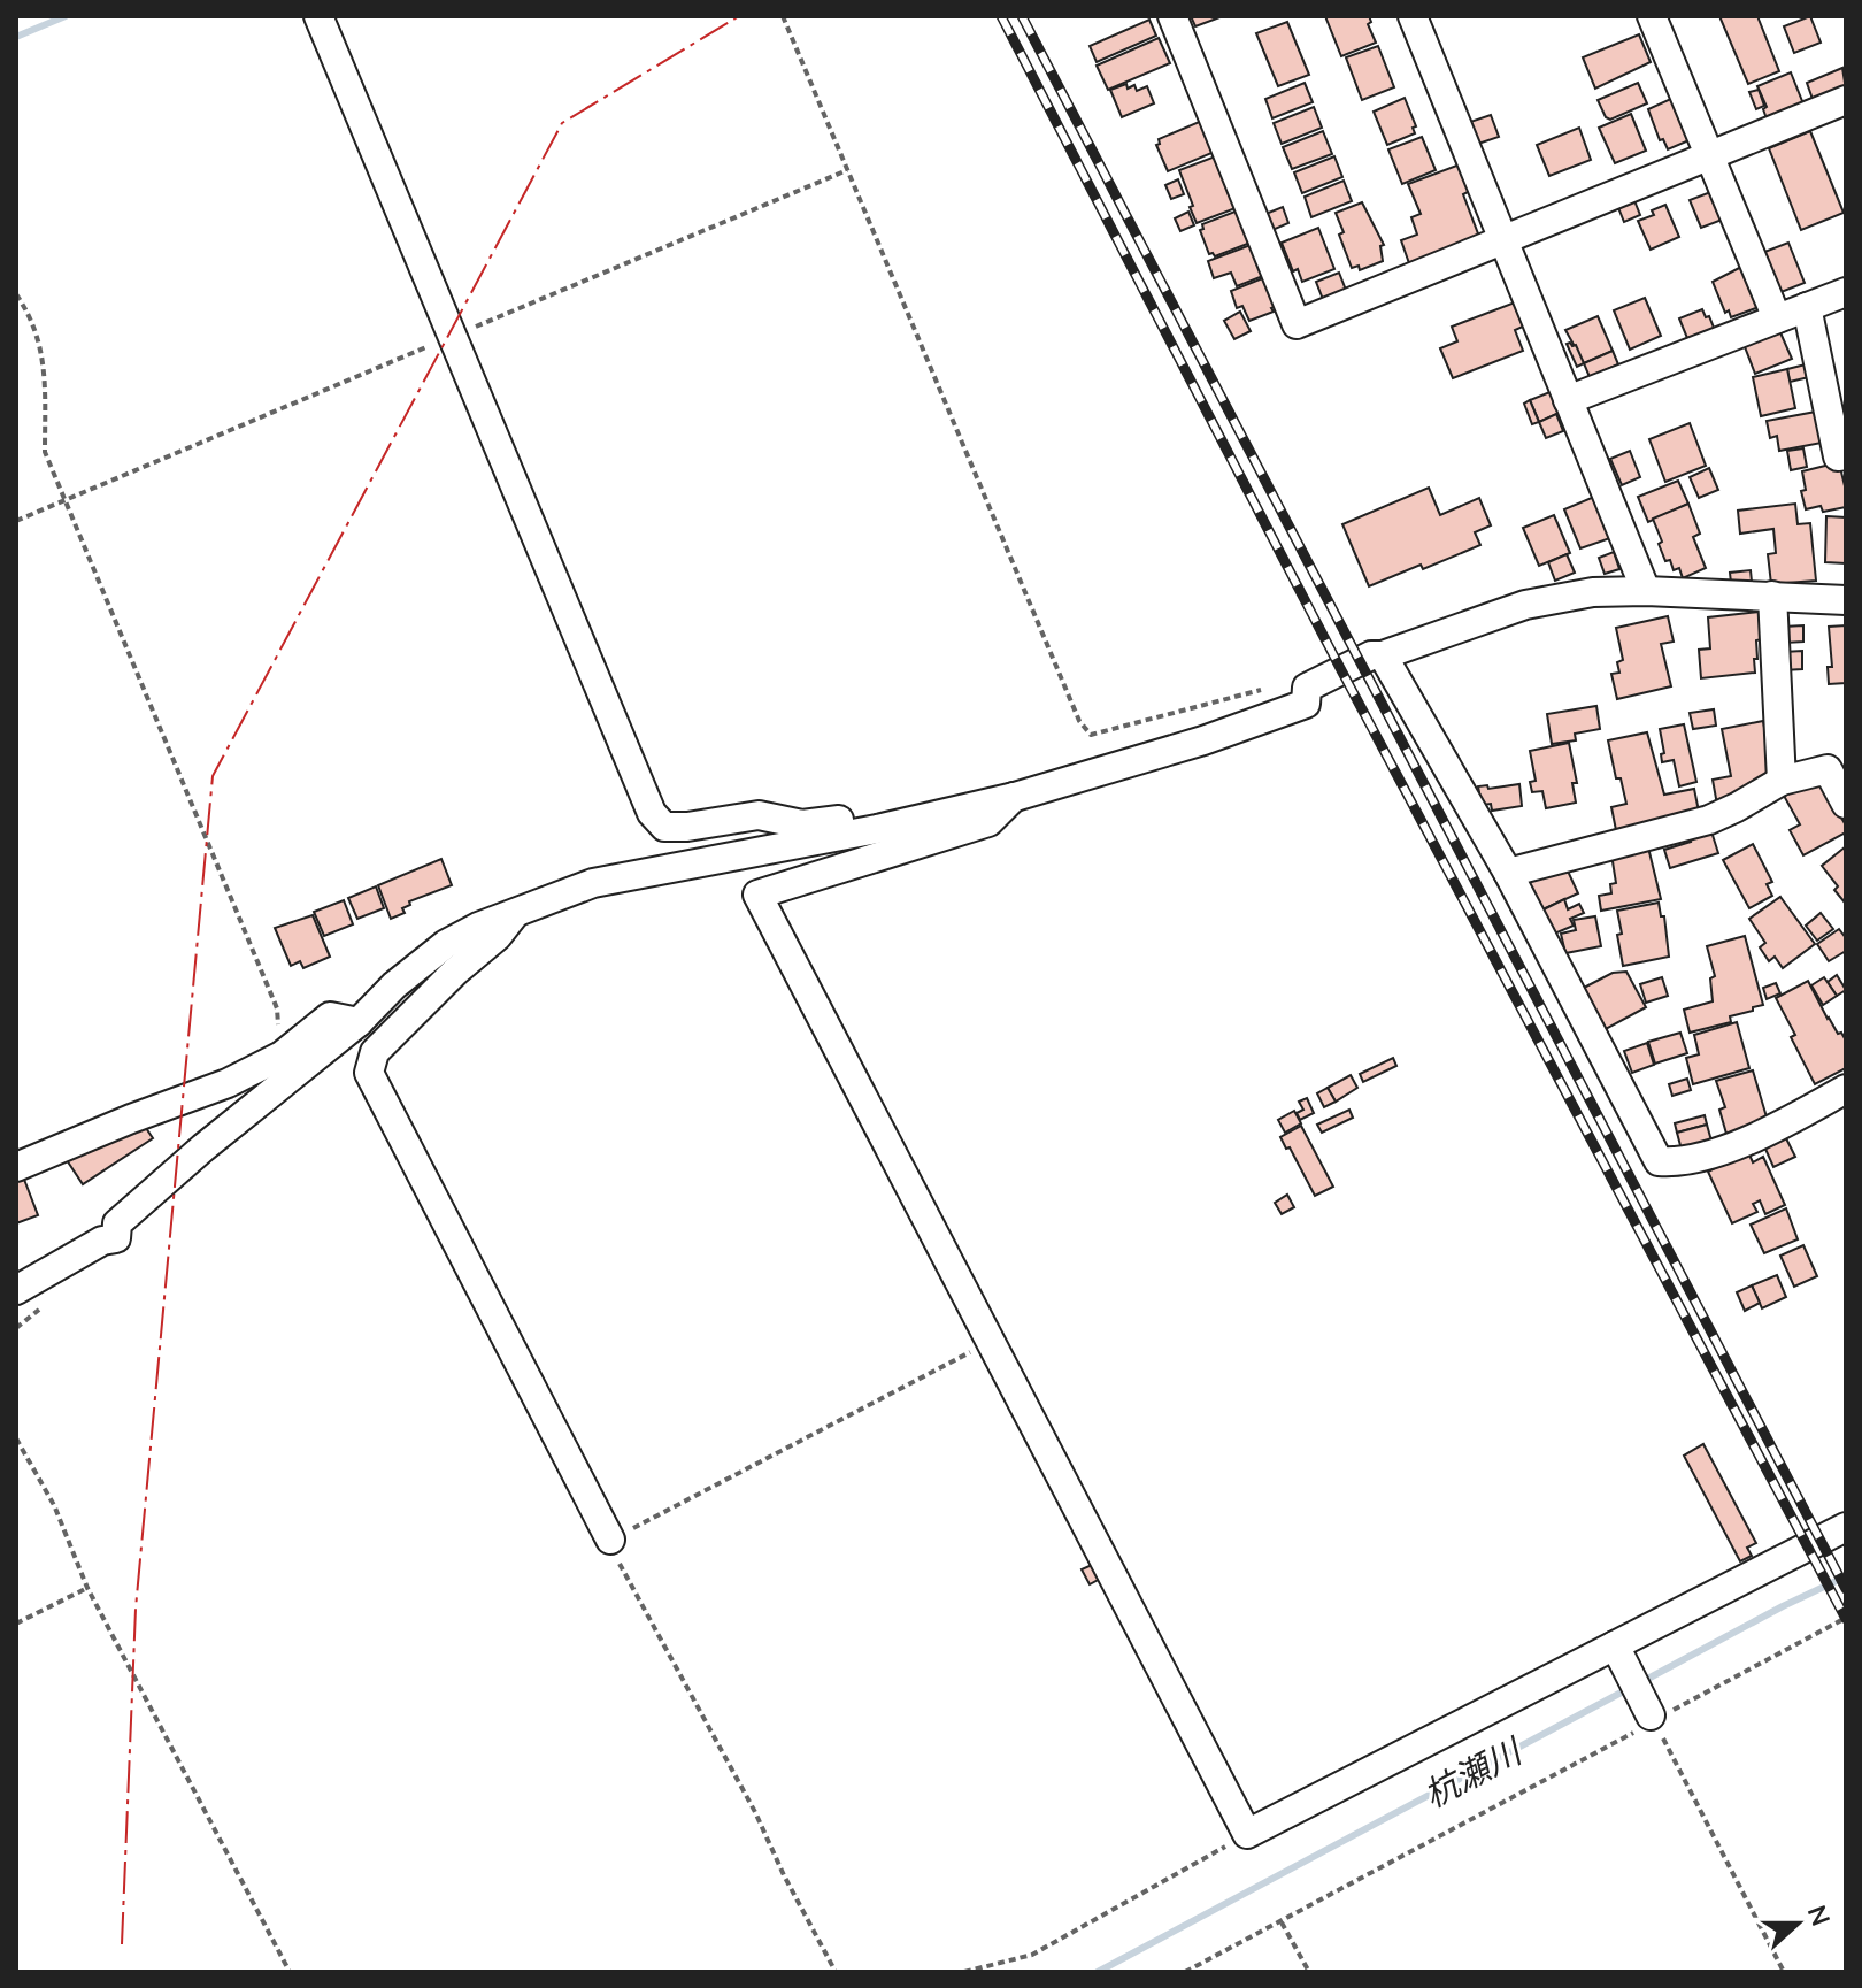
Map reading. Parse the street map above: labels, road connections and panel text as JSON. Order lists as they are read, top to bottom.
{
  "water": ["杭瀬川"],
  "north": "right"
}
